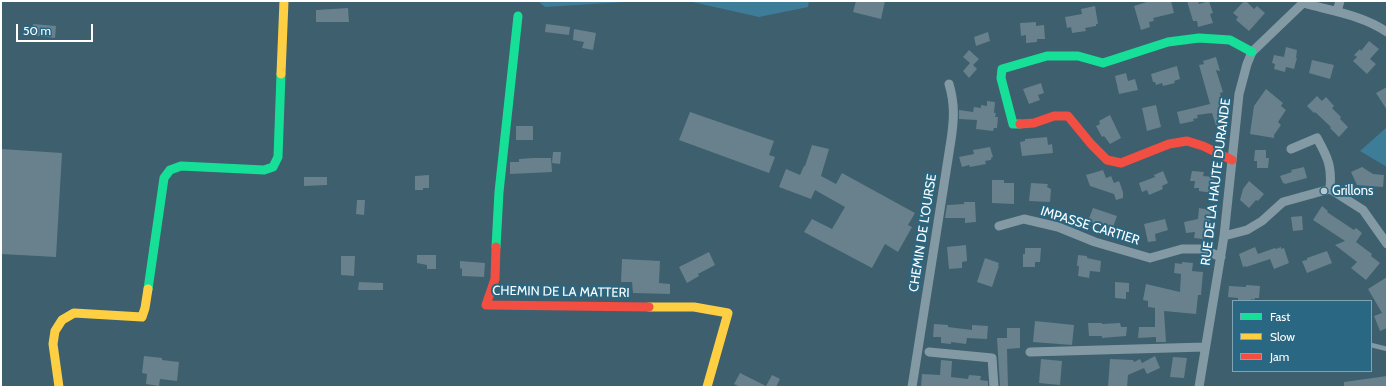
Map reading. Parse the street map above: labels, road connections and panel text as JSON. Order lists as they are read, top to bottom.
{
  "streets": {
    "street": [
      "RUE DE LA HAUTE DURANDE",
      "IMPASSE CARTIER",
      "CHEMIN DE L'OURSE",
      "CHEMIN DE LA MATTERI"
    ]
  },
  "crossings": [
    ["RUE DE LA HAUTE DURANDE", "IMPASSE CARTIER"]
  ],
  "places": ["Grillons"],
  "legend": ["Fast", "Slow", "Jam"],
  "scale_bar": "50 m"
}
